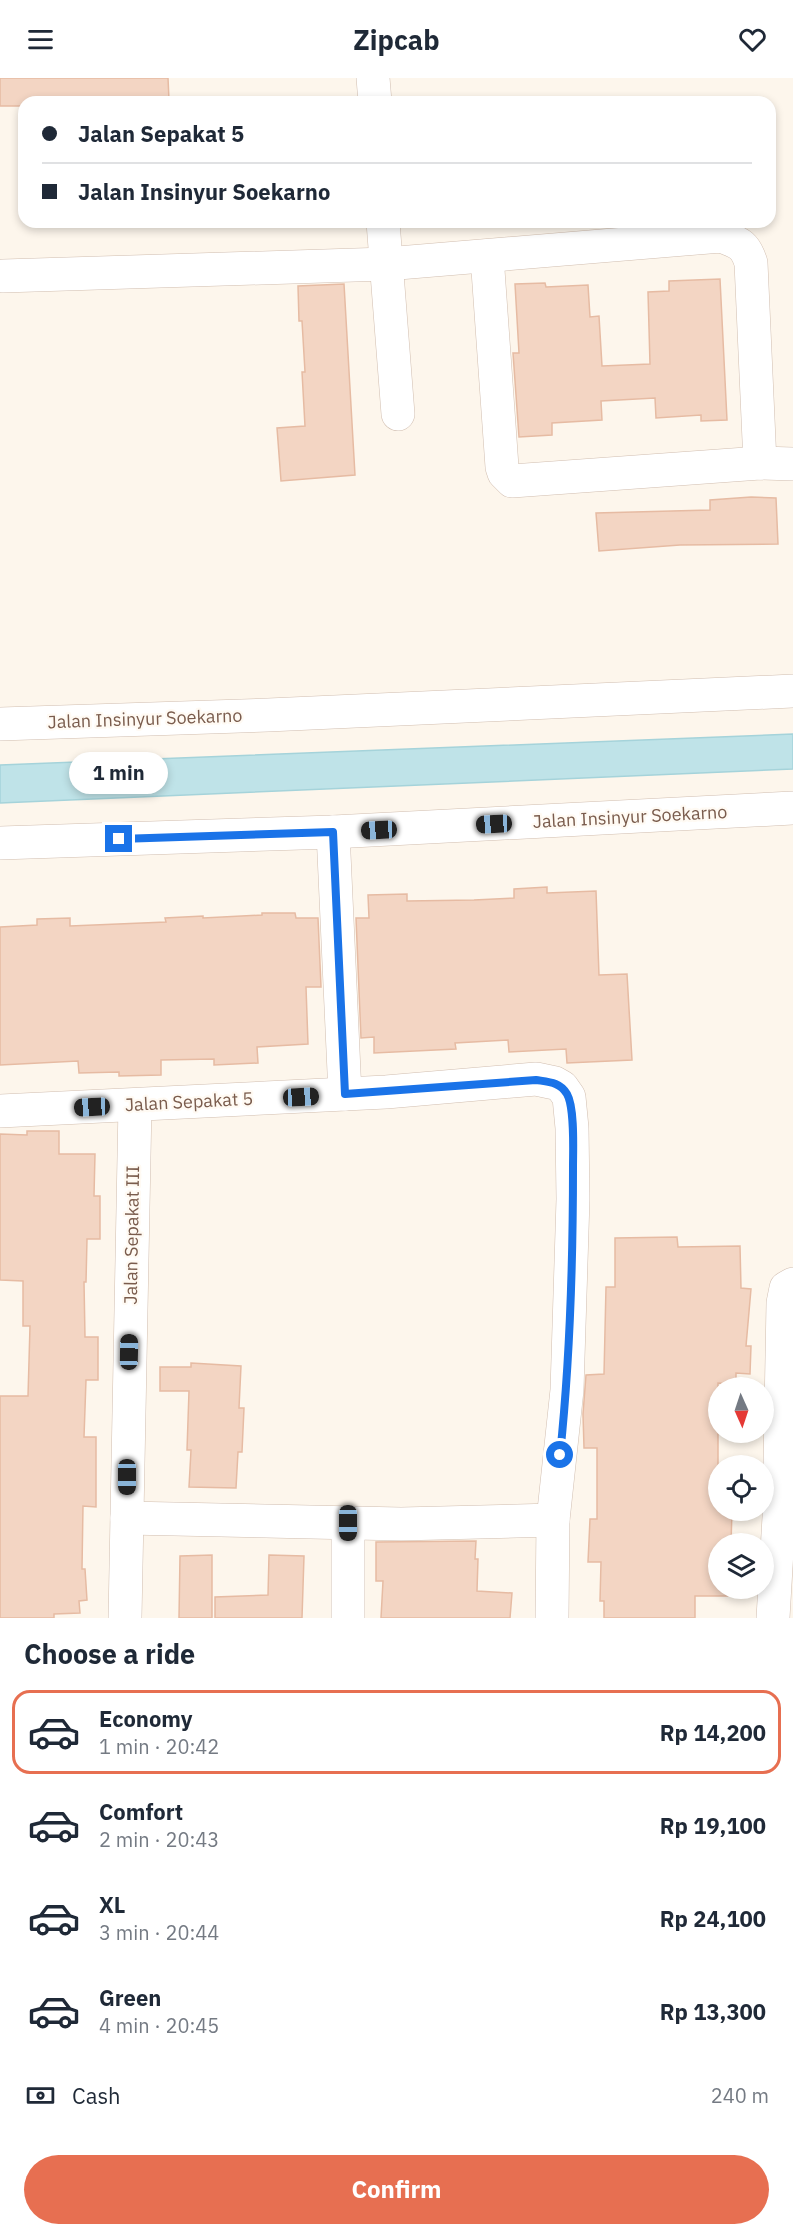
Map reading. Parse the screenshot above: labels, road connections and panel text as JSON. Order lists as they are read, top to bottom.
{
  "streets": {
    "street": ["Jalan Insinyur Soekarno", "Jalan Sepakat 5", "Jalan Sepakat III"]
  },
  "crossings": [
    ["Jalan Sepakat 5", "Jalan Sepakat III"]
  ],
  "north": "bottom",
  "page": {
    "header": "Zipcab",
    "banner": ["Jalan Sepakat 5", "Jalan Insinyur Soekarno"],
    "bubble": "1 min",
    "heading": "Choose a ride",
    "list": [
      {
        "name": "Economy",
        "note": "1 min · 20:42",
        "value": "Rp 14,200"
      },
      {
        "name": "Comfort",
        "note": "2 min · 20:43",
        "value": "Rp 19,100"
      },
      {
        "name": "XL",
        "note": "3 min · 20:44",
        "value": "Rp 24,100"
      },
      {
        "name": "Green",
        "note": "4 min · 20:45",
        "value": "Rp 13,300"
      }
    ],
    "pay": ["Cash", "240 m"],
    "buttons": "Confirm"
  }
}
